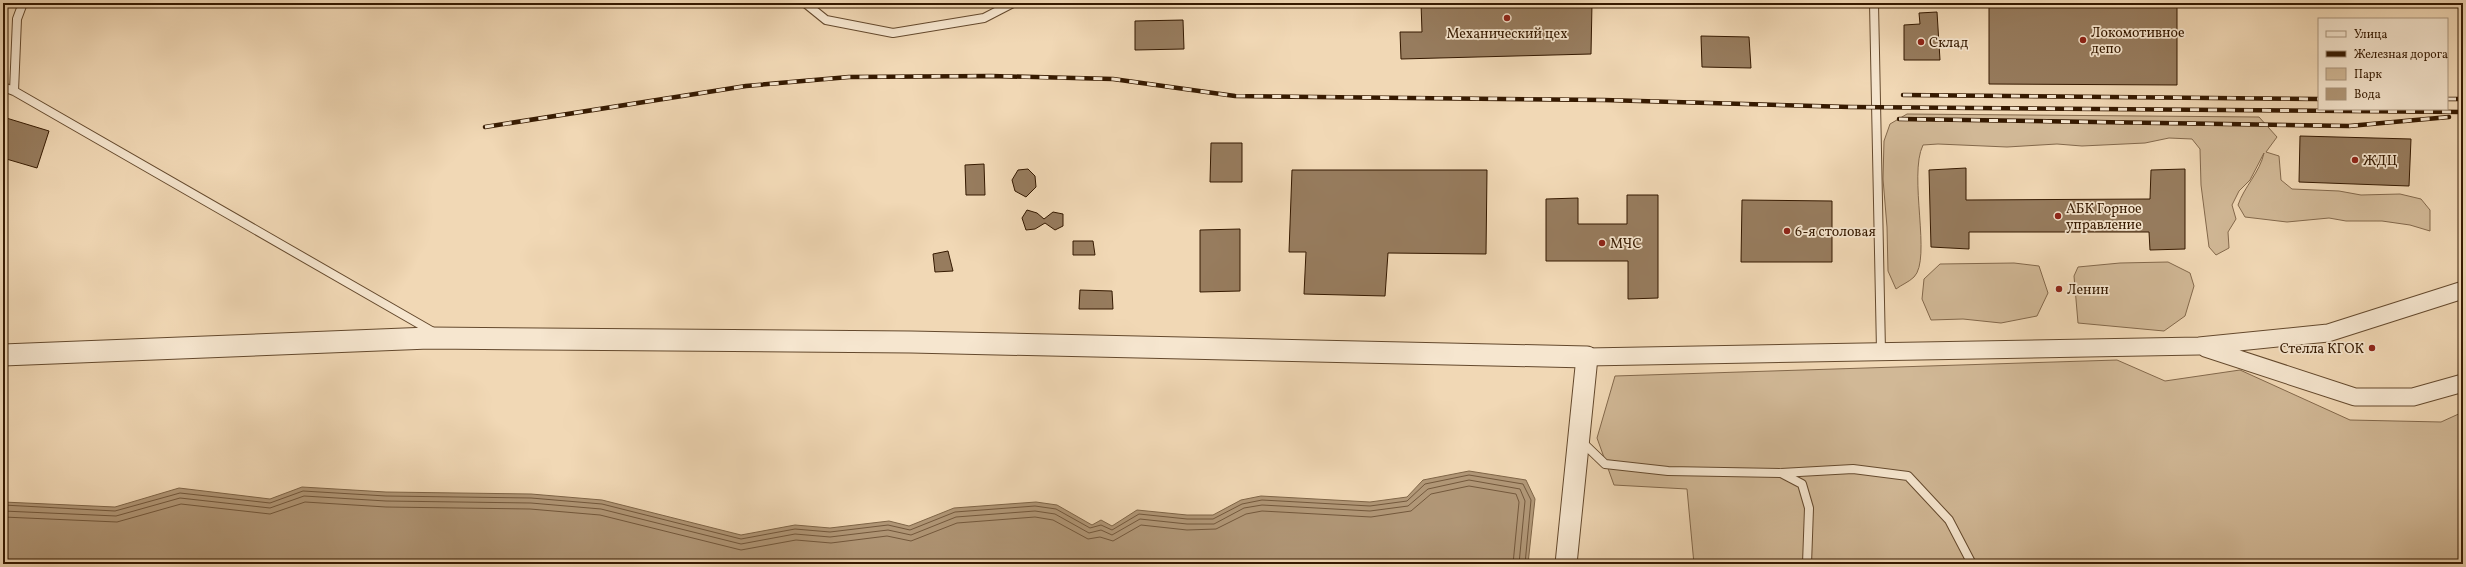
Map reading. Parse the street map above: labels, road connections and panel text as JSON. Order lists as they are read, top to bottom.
{
  "places": [
    "Механический цех",
    "Локомотивное депо",
    "Склад",
    "ЖДЦ",
    "АБК Горное управление",
    "6-я столовая",
    "МЧС",
    "Ленин",
    "Стелла КГОК"
  ],
  "legend": [
    "Улица",
    "Железная дорога",
    "Парк",
    "Вода"
  ]
}
